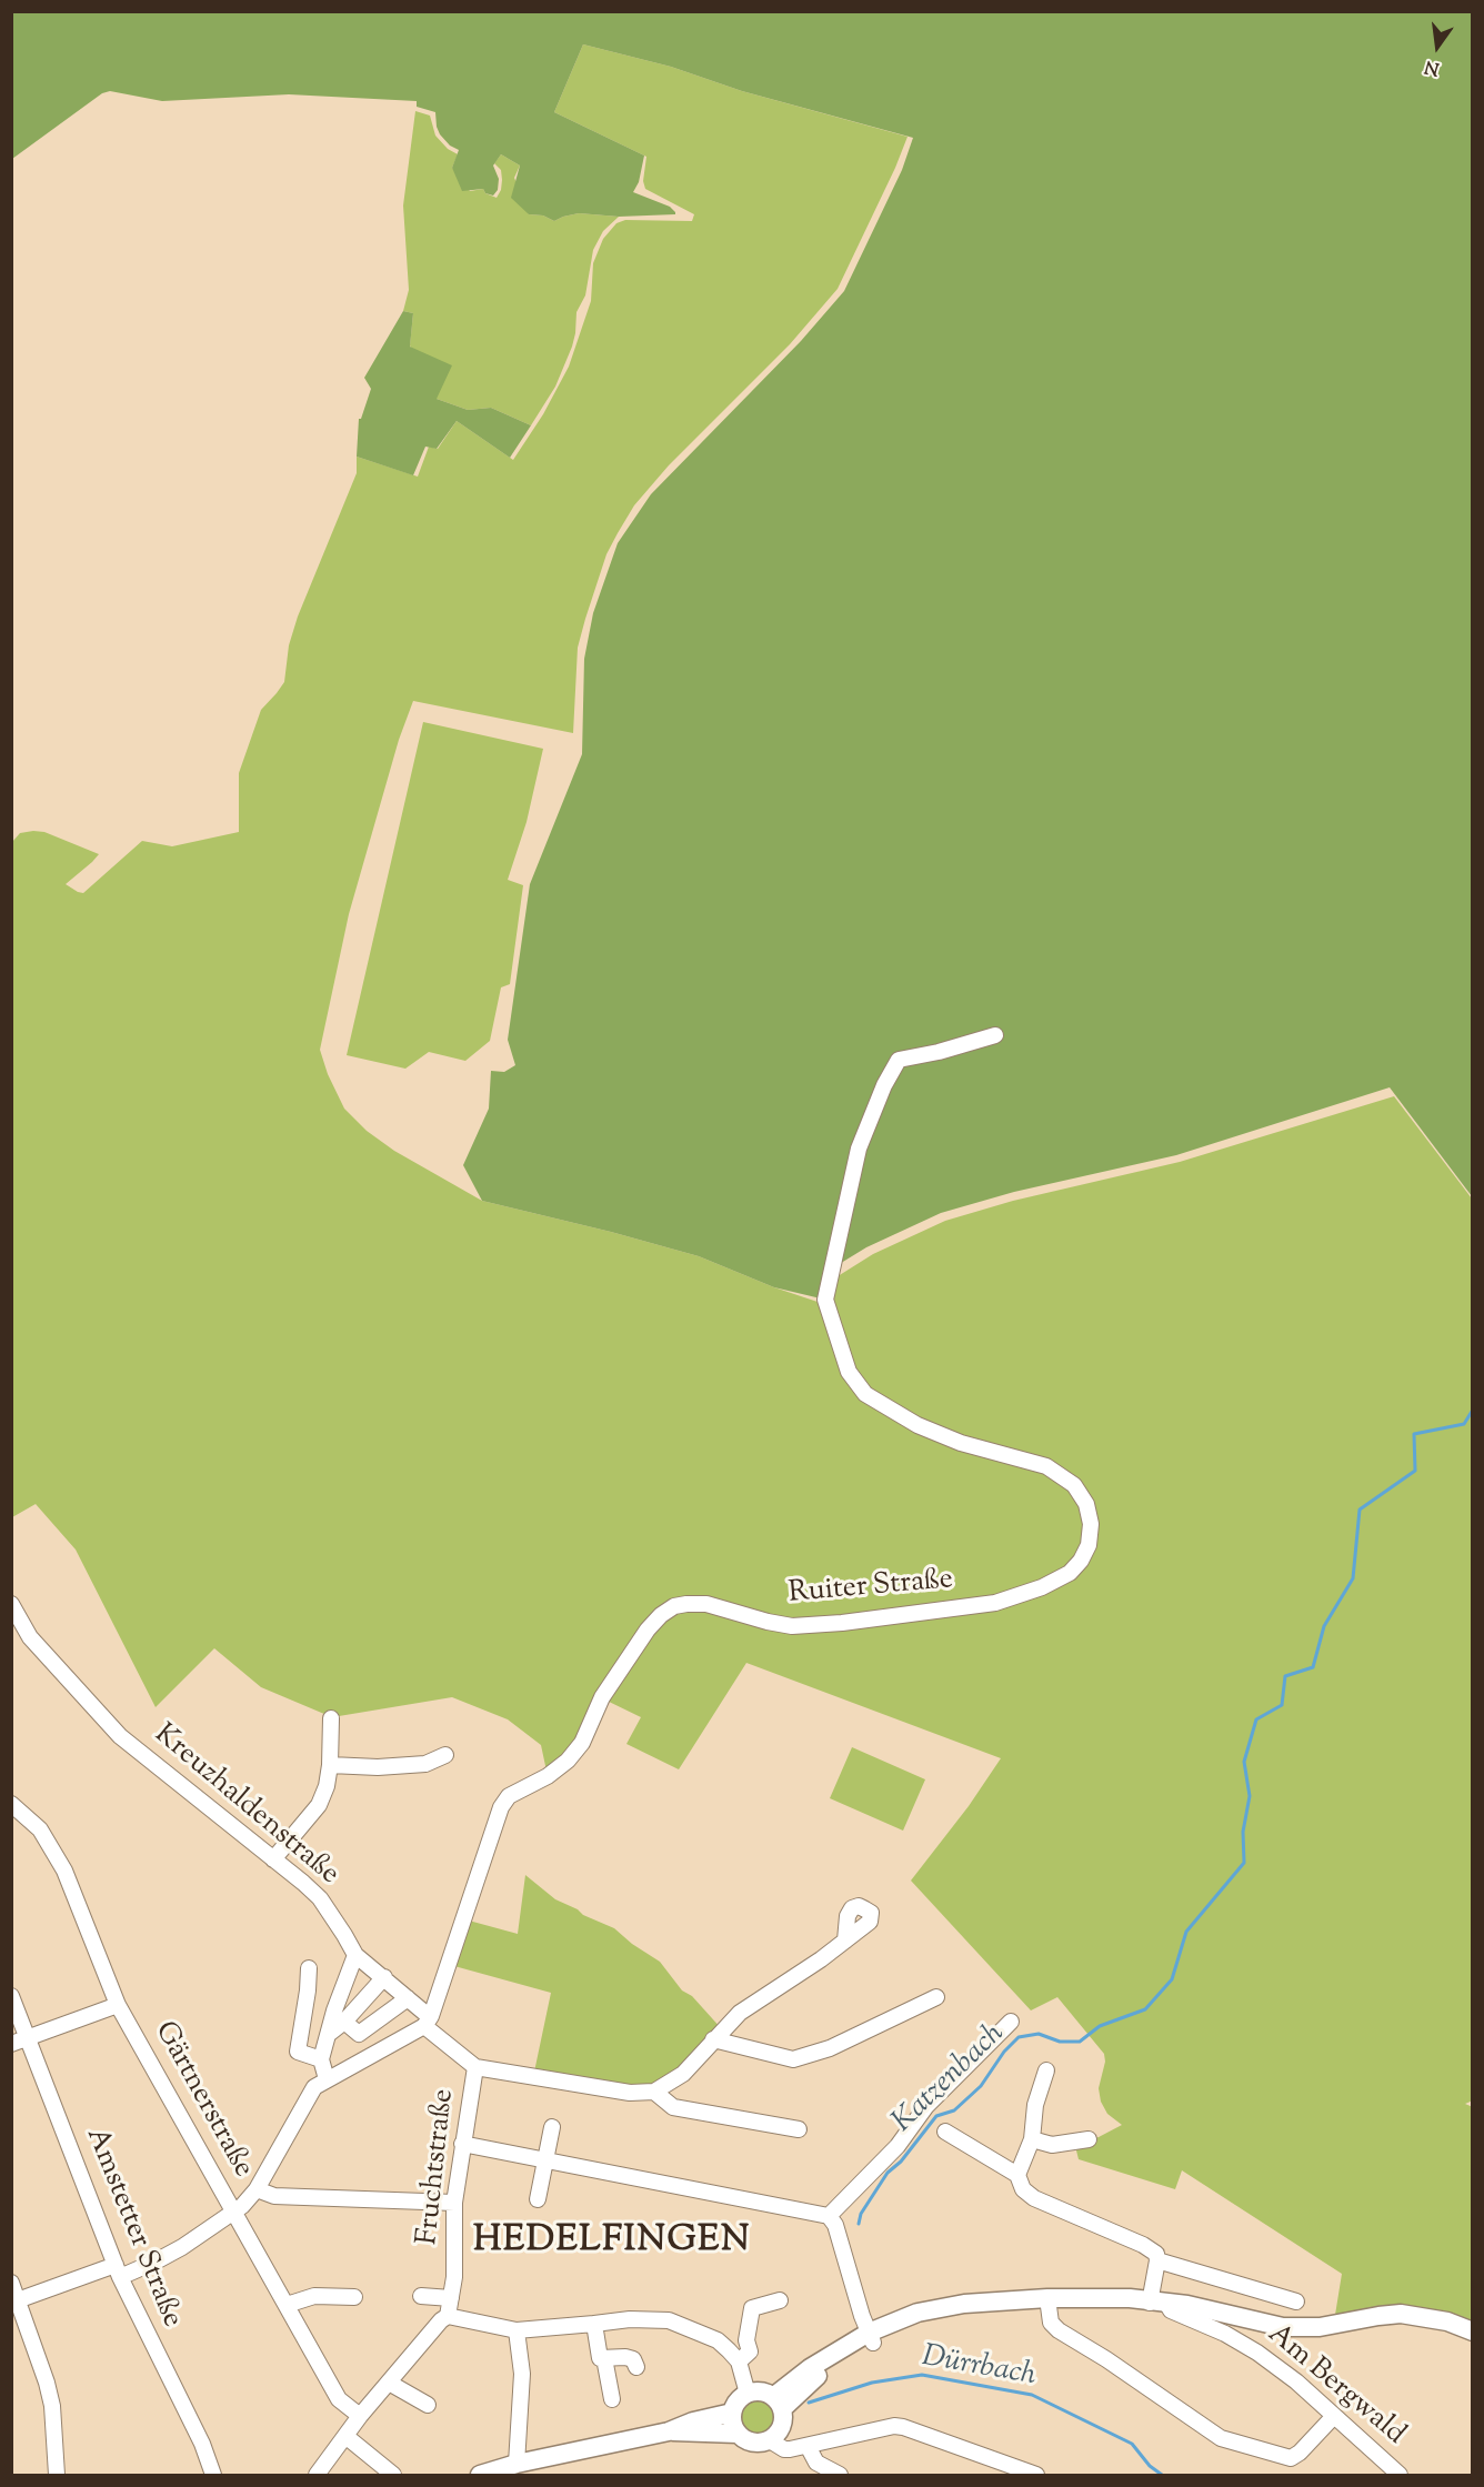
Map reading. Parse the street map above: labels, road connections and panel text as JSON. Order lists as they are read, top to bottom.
{
  "streets": {
    "street": [
      "Ruiter Straße",
      "Kreuzhaldenstraße",
      "Gärtnerstraße",
      "Fruchtstraße",
      "Amstetter Straße",
      "Am Bergwald"
    ]
  },
  "crossings": [
    ["Ruiter Straße", "Fruchtstraße"],
    ["Kreuzhaldenstraße", "Fruchtstraße"]
  ],
  "districts": ["HEDELFINGEN"],
  "water": ["Katzenbach", "Dürrbach"],
  "north": "bottom"
}
